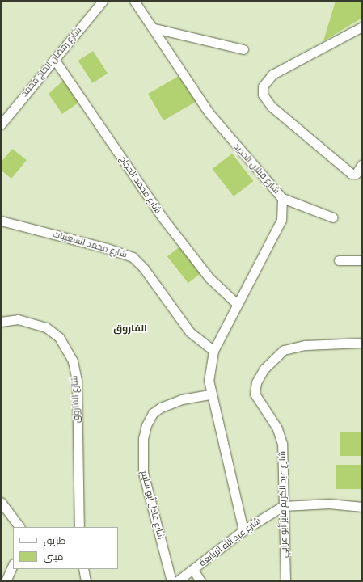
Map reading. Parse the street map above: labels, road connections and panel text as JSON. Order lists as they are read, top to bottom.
{
  "streets": {
    "street": [
      "شارع رمضان الحاج محمد",
      "شارع قبلان الحديد",
      "شارع محمد الحجاج",
      "شارع محمد الشعيبات",
      "شارع الفاروق",
      "شارع عبد الكريم فايز أبو عرابي",
      "شارع عادل أبو سليم",
      "شارع عبد الله الربايعة"
    ]
  },
  "crossings": [
    ["شارع رمضان الحاج محمد", "شارع محمد الحجاج"],
    ["شارع قبلان الحديد", "شارع محمد الحجاج"],
    ["شارع قبلان الحديد", "شارع محمد الشعيبات"],
    ["شارع عبد الكريم فايز أبو عرابي", "شارع عبد الله الربايعة"]
  ],
  "districts": ["الفاروق"],
  "legend": ["طريق", "مبنى"]
}
